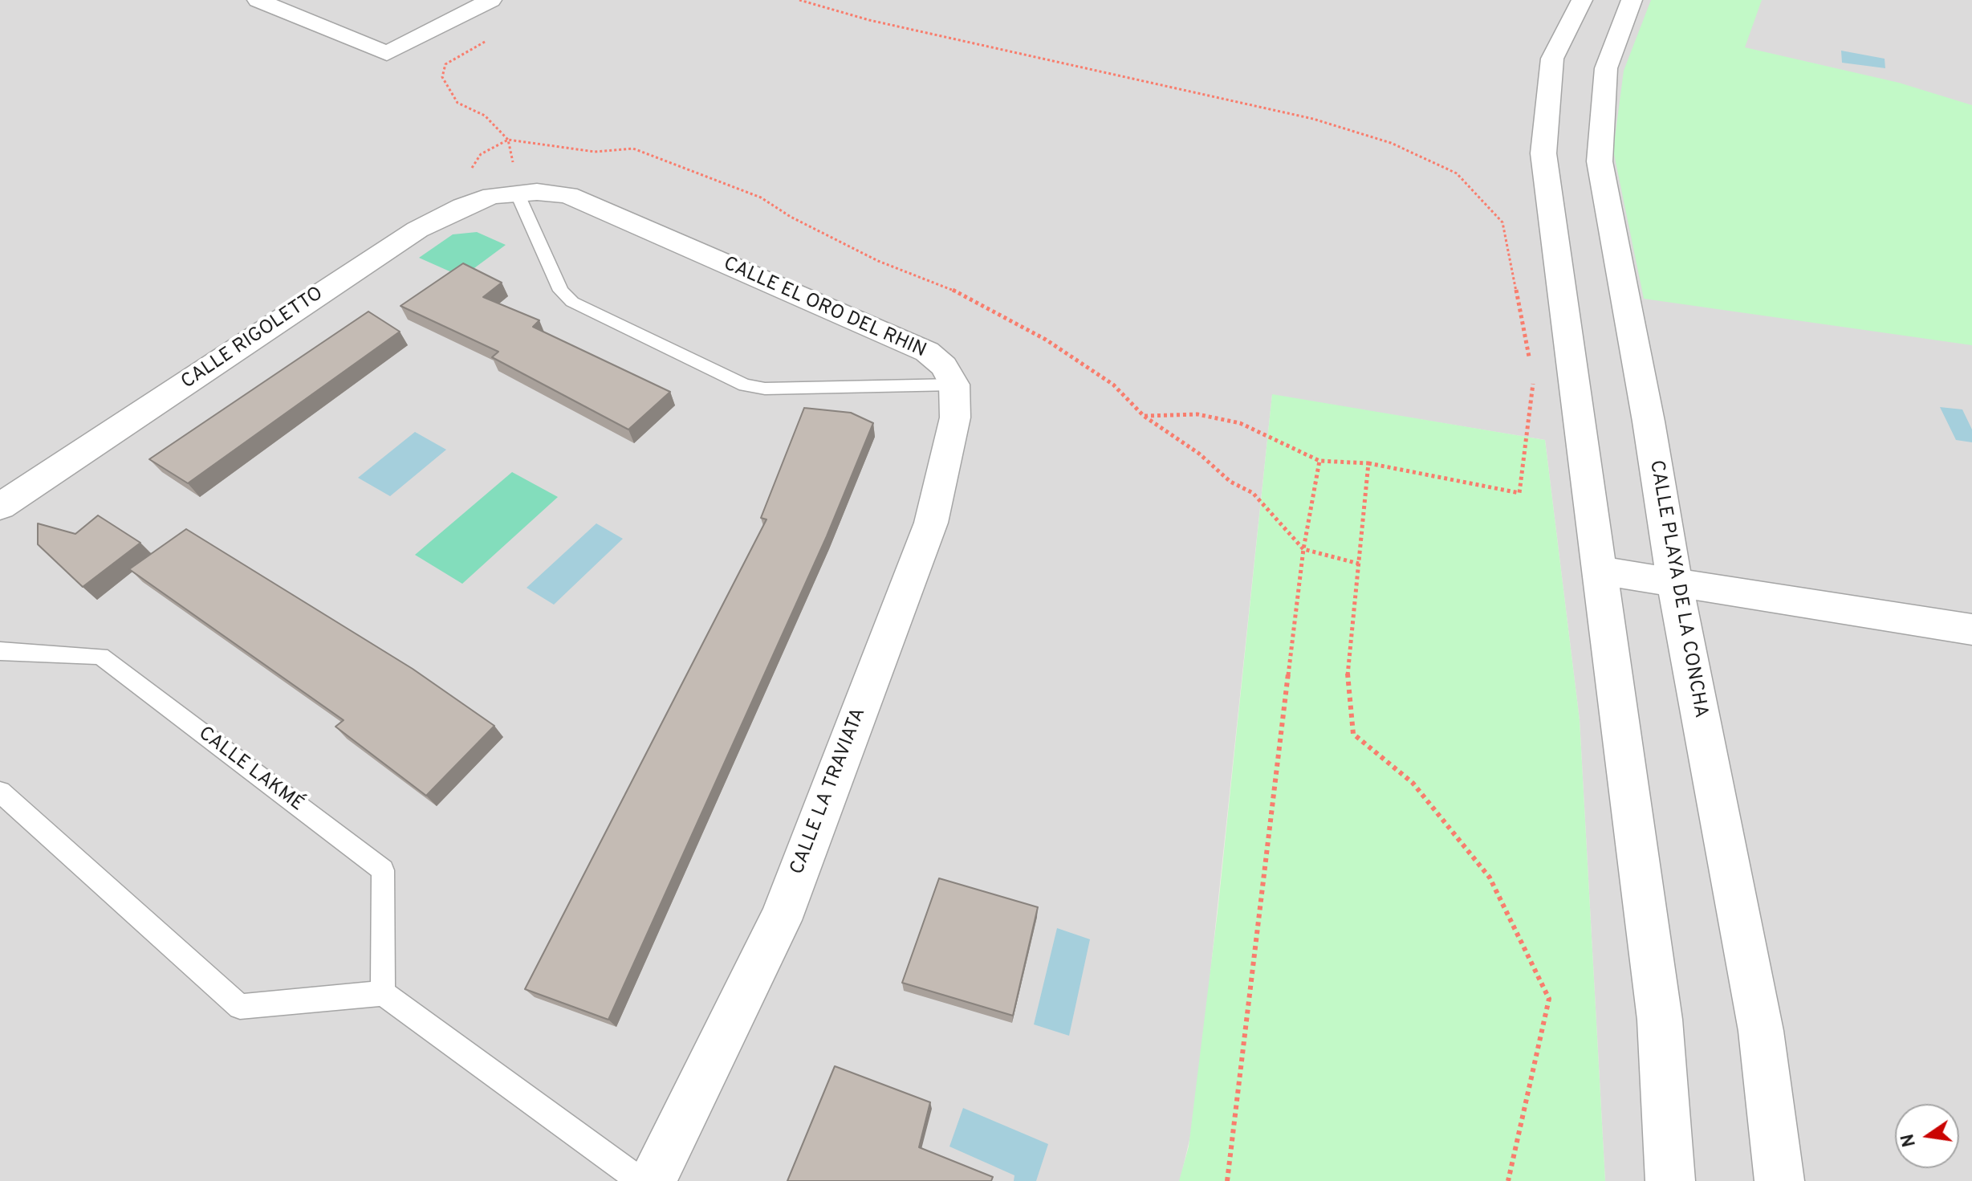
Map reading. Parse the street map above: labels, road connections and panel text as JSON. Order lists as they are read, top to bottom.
{
  "streets": {
    "street": [
      "CALLE EL ORO DEL RHIN",
      "CALLE RIGOLETTO",
      "CALLE PLAYA DE LA CONCHA",
      "CALLE LA TRAVIATA"
    ],
    "lane": ["CALLE LAKMÉ"]
  },
  "crossings": [
    ["CALLE EL ORO DEL RHIN", "CALLE RIGOLETTO"],
    ["CALLE EL ORO DEL RHIN", "CALLE LA TRAVIATA"]
  ],
  "north": "left"
}
